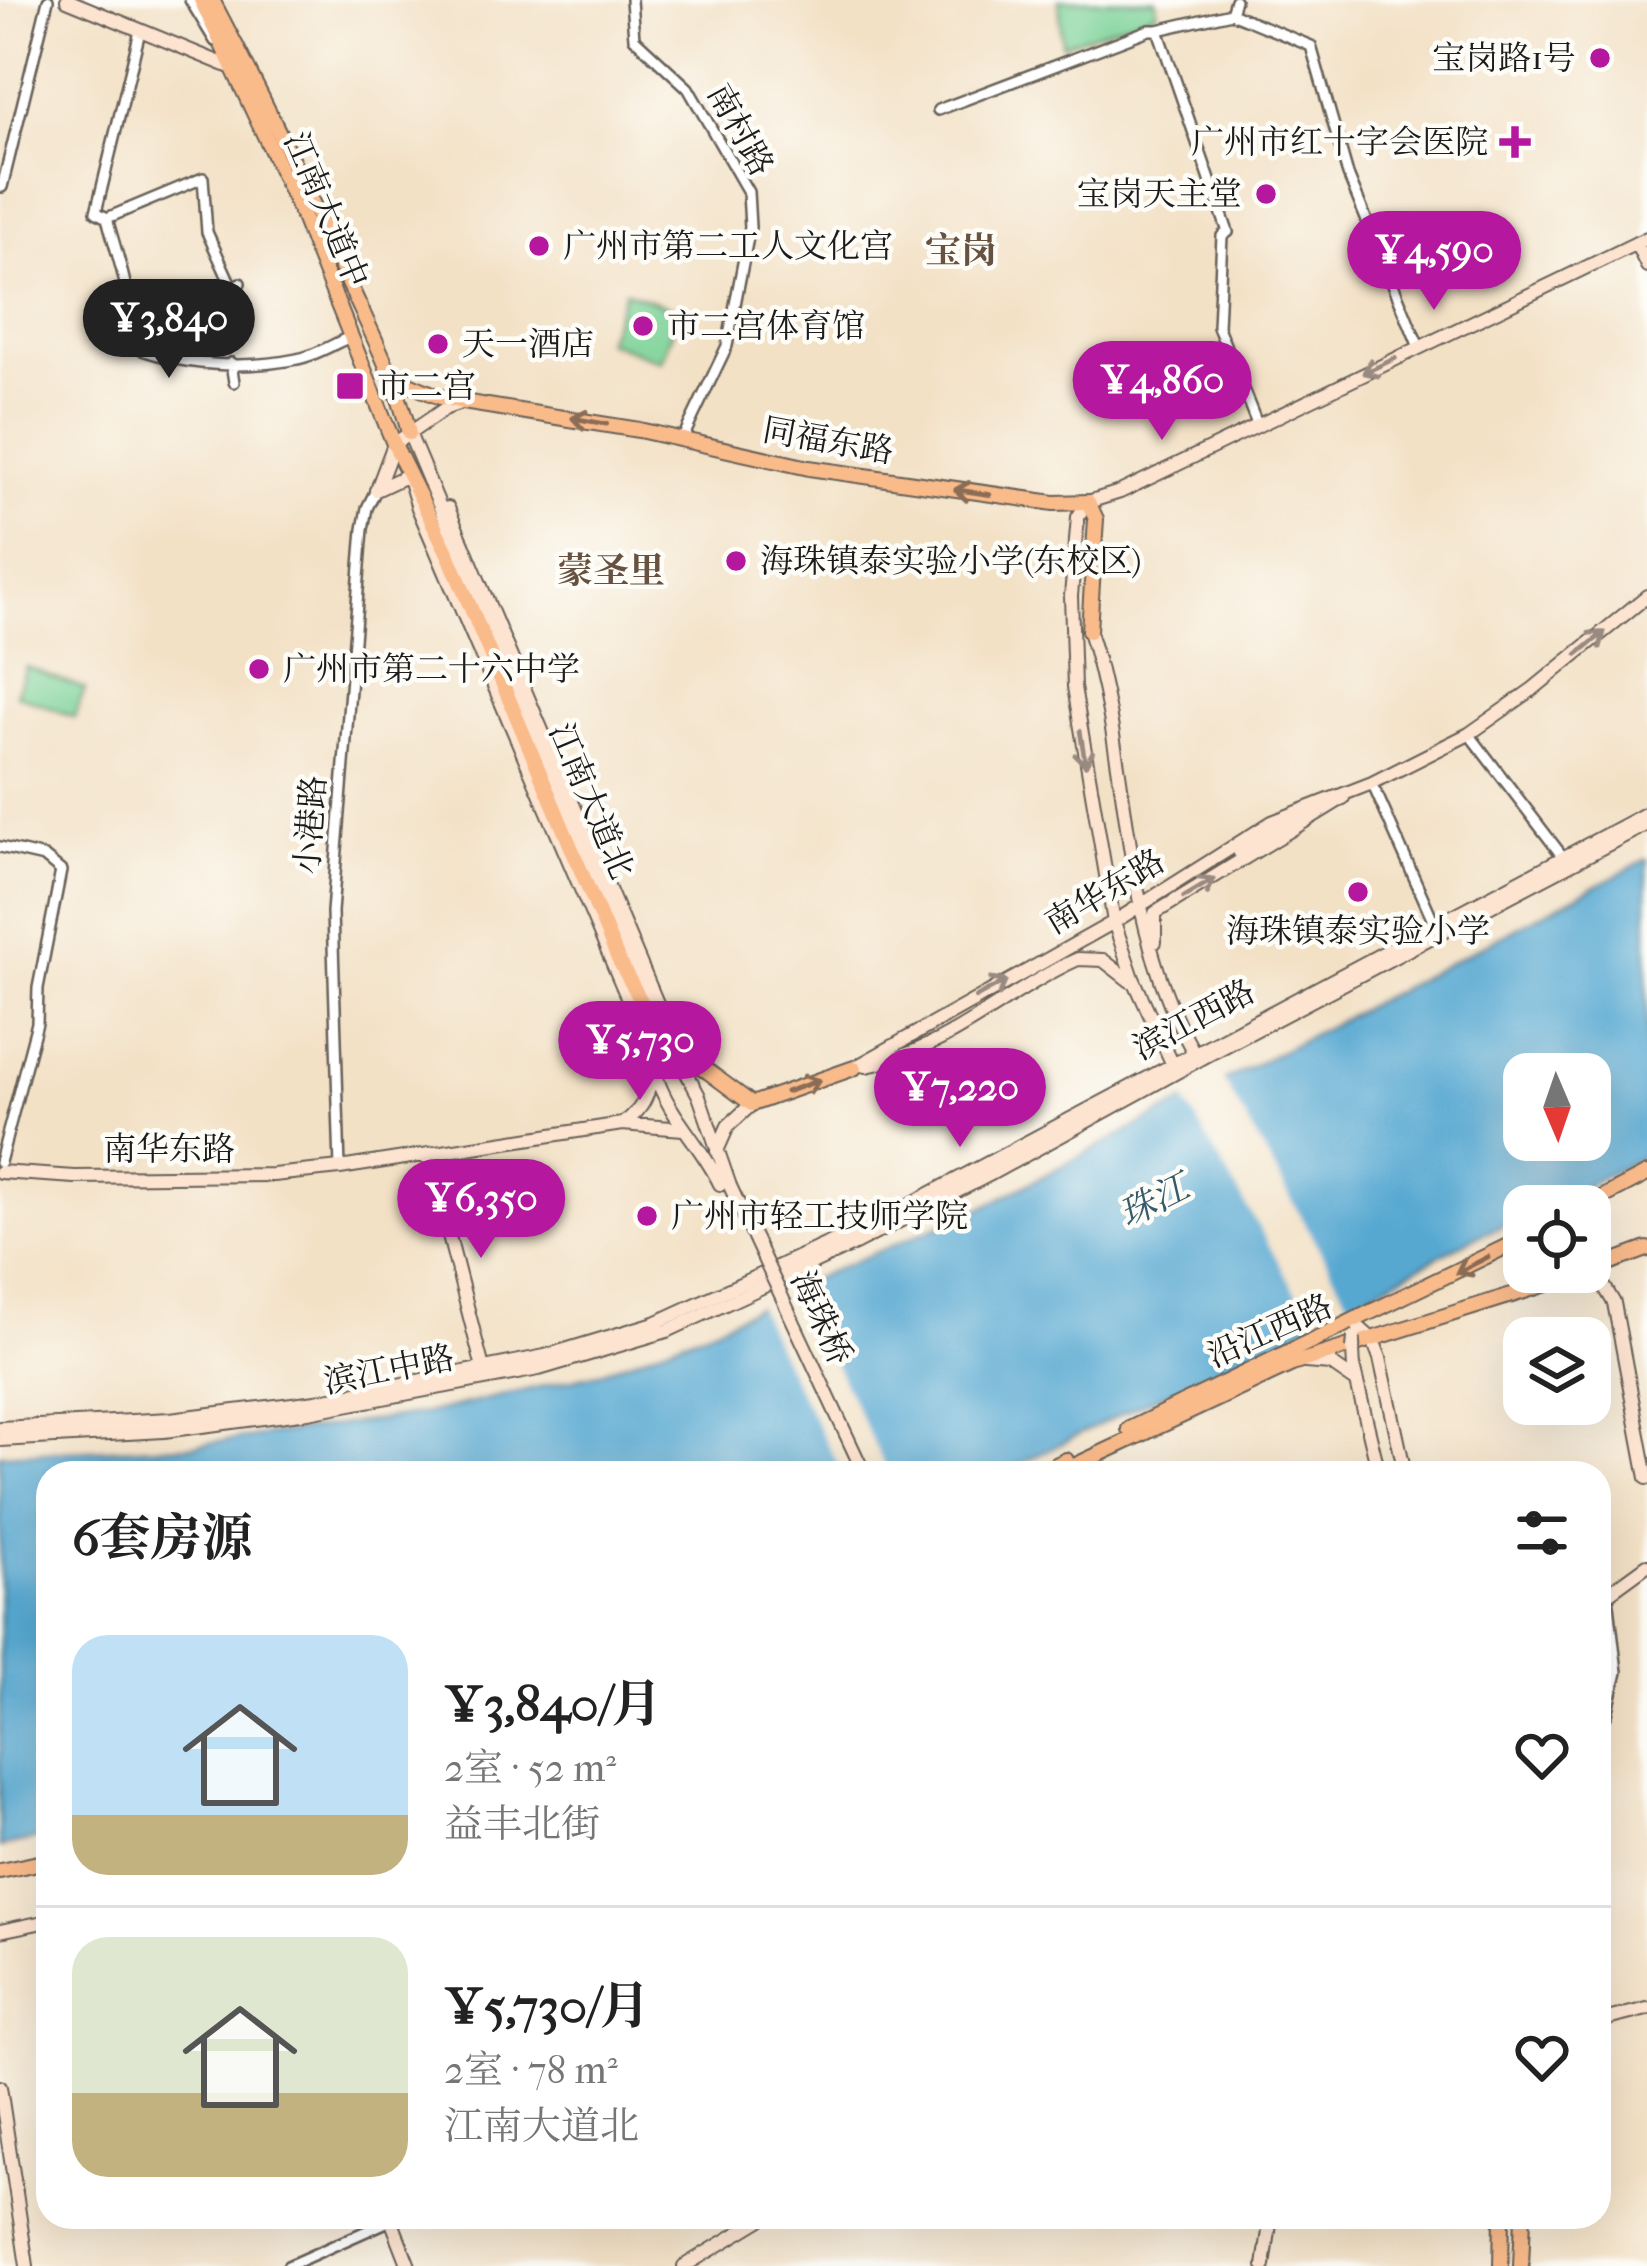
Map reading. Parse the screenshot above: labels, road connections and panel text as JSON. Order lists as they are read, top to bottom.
{
  "streets": {
    "main road": [
      "江南大道中",
      "同福东路",
      "江南大道北",
      "南华东路",
      "滨江西路",
      "海珠桥",
      "沿江西路",
      "滨江中路"
    ],
    "street": ["南村路", "小港路"]
  },
  "crossings": [
    ["南村路", "同福东路"],
    ["江南大道中", "同福东路"],
    ["江南大道中", "江南大道北"],
    ["江南大道北", "南华东路"],
    ["江南大道北", "海珠桥"],
    ["小港路", "南华东路"],
    ["滨江西路", "滨江中路"]
  ],
  "one_way": ["同福东路"],
  "districts": ["宝岗", "蒙圣里"],
  "water": ["珠江"],
  "places": {
    "other": [
      "宝岗路1号",
      "宝岗天主堂",
      "广州市第二工人文化宫",
      "市二宫体育馆",
      "天一酒店",
      "海珠镇泰实验小学(东校区)",
      "广州市第二十六中学",
      "海珠镇泰实验小学",
      "广州市轻工技师学院"
    ],
    "health": ["广州市红十字会医院"],
    "transit": ["市二宫"]
  },
  "north": "bottom",
  "page": {
    "price": [
      "¥4,590",
      "¥3,840",
      "¥4,860",
      "¥5,730",
      "¥7,220",
      "¥6,350"
    ],
    "heading": "6套房源",
    "list": [
      {
        "name": "¥3,840/月",
        "note": "2室 · 52 m² · 益丰北街"
      },
      {
        "name": "¥5,730/月",
        "note": "2室 · 78 m² · 江南大道北"
      }
    ]
  }
}
